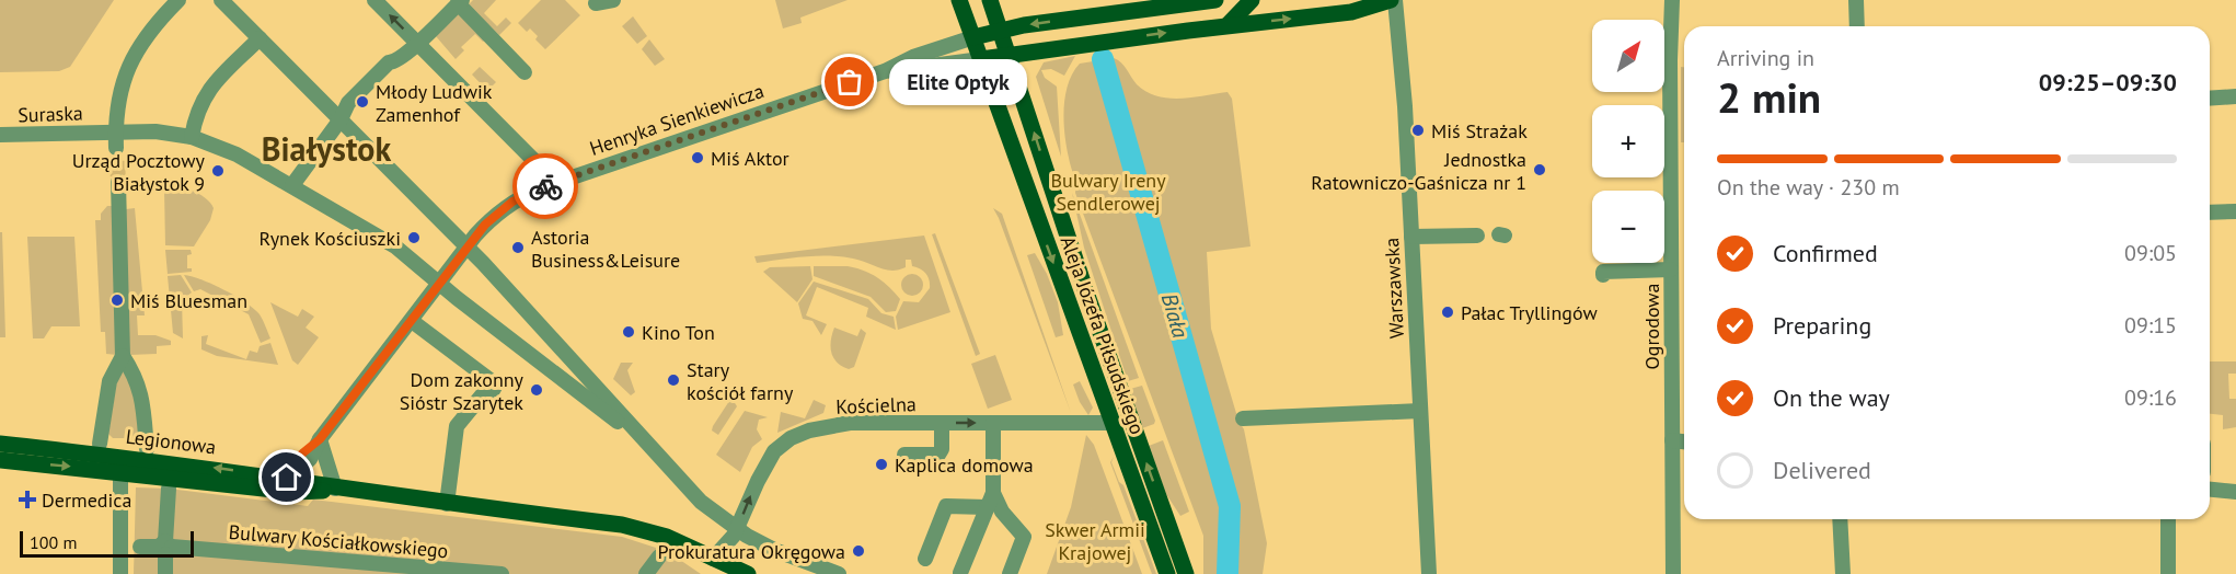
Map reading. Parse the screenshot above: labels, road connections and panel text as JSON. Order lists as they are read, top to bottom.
{
  "streets": {
    "main road": ["Henryka Sienkiewicza", "Aleja Józefa Piłsudskiego", "Legionowa"],
    "street": [
      "Suraska",
      "Warszawska",
      "Ogrodowa",
      "Kościelna",
      "Bulwary Kościałkowskiego"
    ]
  },
  "crossings": [
    ["Henryka Sienkiewicza", "Warszawska"],
    ["Henryka Sienkiewicza", "Aleja Józefa Piłsudskiego"],
    ["Henryka Sienkiewicza", "Legionowa"],
    ["Aleja Józefa Piłsudskiego", "Kościelna"],
    ["Kościelna", "Legionowa"]
  ],
  "one_way": ["Kościelna"],
  "districts": ["Białystok"],
  "water": ["Biała"],
  "parks": ["Bulwary Ireny Sendlerowej", "Skwer Armii Krajowej"],
  "places": {
    "other": [
      "Elite Optyk",
      "Młody Ludwik Zamenhof",
      "Miś Strażak",
      "Miś Aktor",
      "Jednostka Ratowniczo-Gaśnicza nr 1",
      "Urząd Pocztowy Białystok 9",
      "Rynek Kościuszki",
      "Astoria Business&Leisure",
      "Miś Bluesman",
      "Pałac Tryllingów",
      "Kino Ton",
      "Stary kościół farny",
      "Dom zakonny Sióstr Szarytek",
      "Kaplica domowa",
      "Prokuratura Okręgowa"
    ],
    "health": ["Dermedica"]
  },
  "scale_bar": "100 m",
  "north": "top right",
  "page": {
    "map_buttons": ["+", "−"],
    "heading": ["2 min", "Arriving in", "09:25–09:30"],
    "bubble": "Elite Optyk",
    "bar": "On the way · 230 m",
    "list": [
      ["Confirmed", "09:05"],
      ["Preparing", "09:15"],
      ["On the way", "09:16"],
      "Delivered"
    ],
    "scale": "100 m"
  }
}
